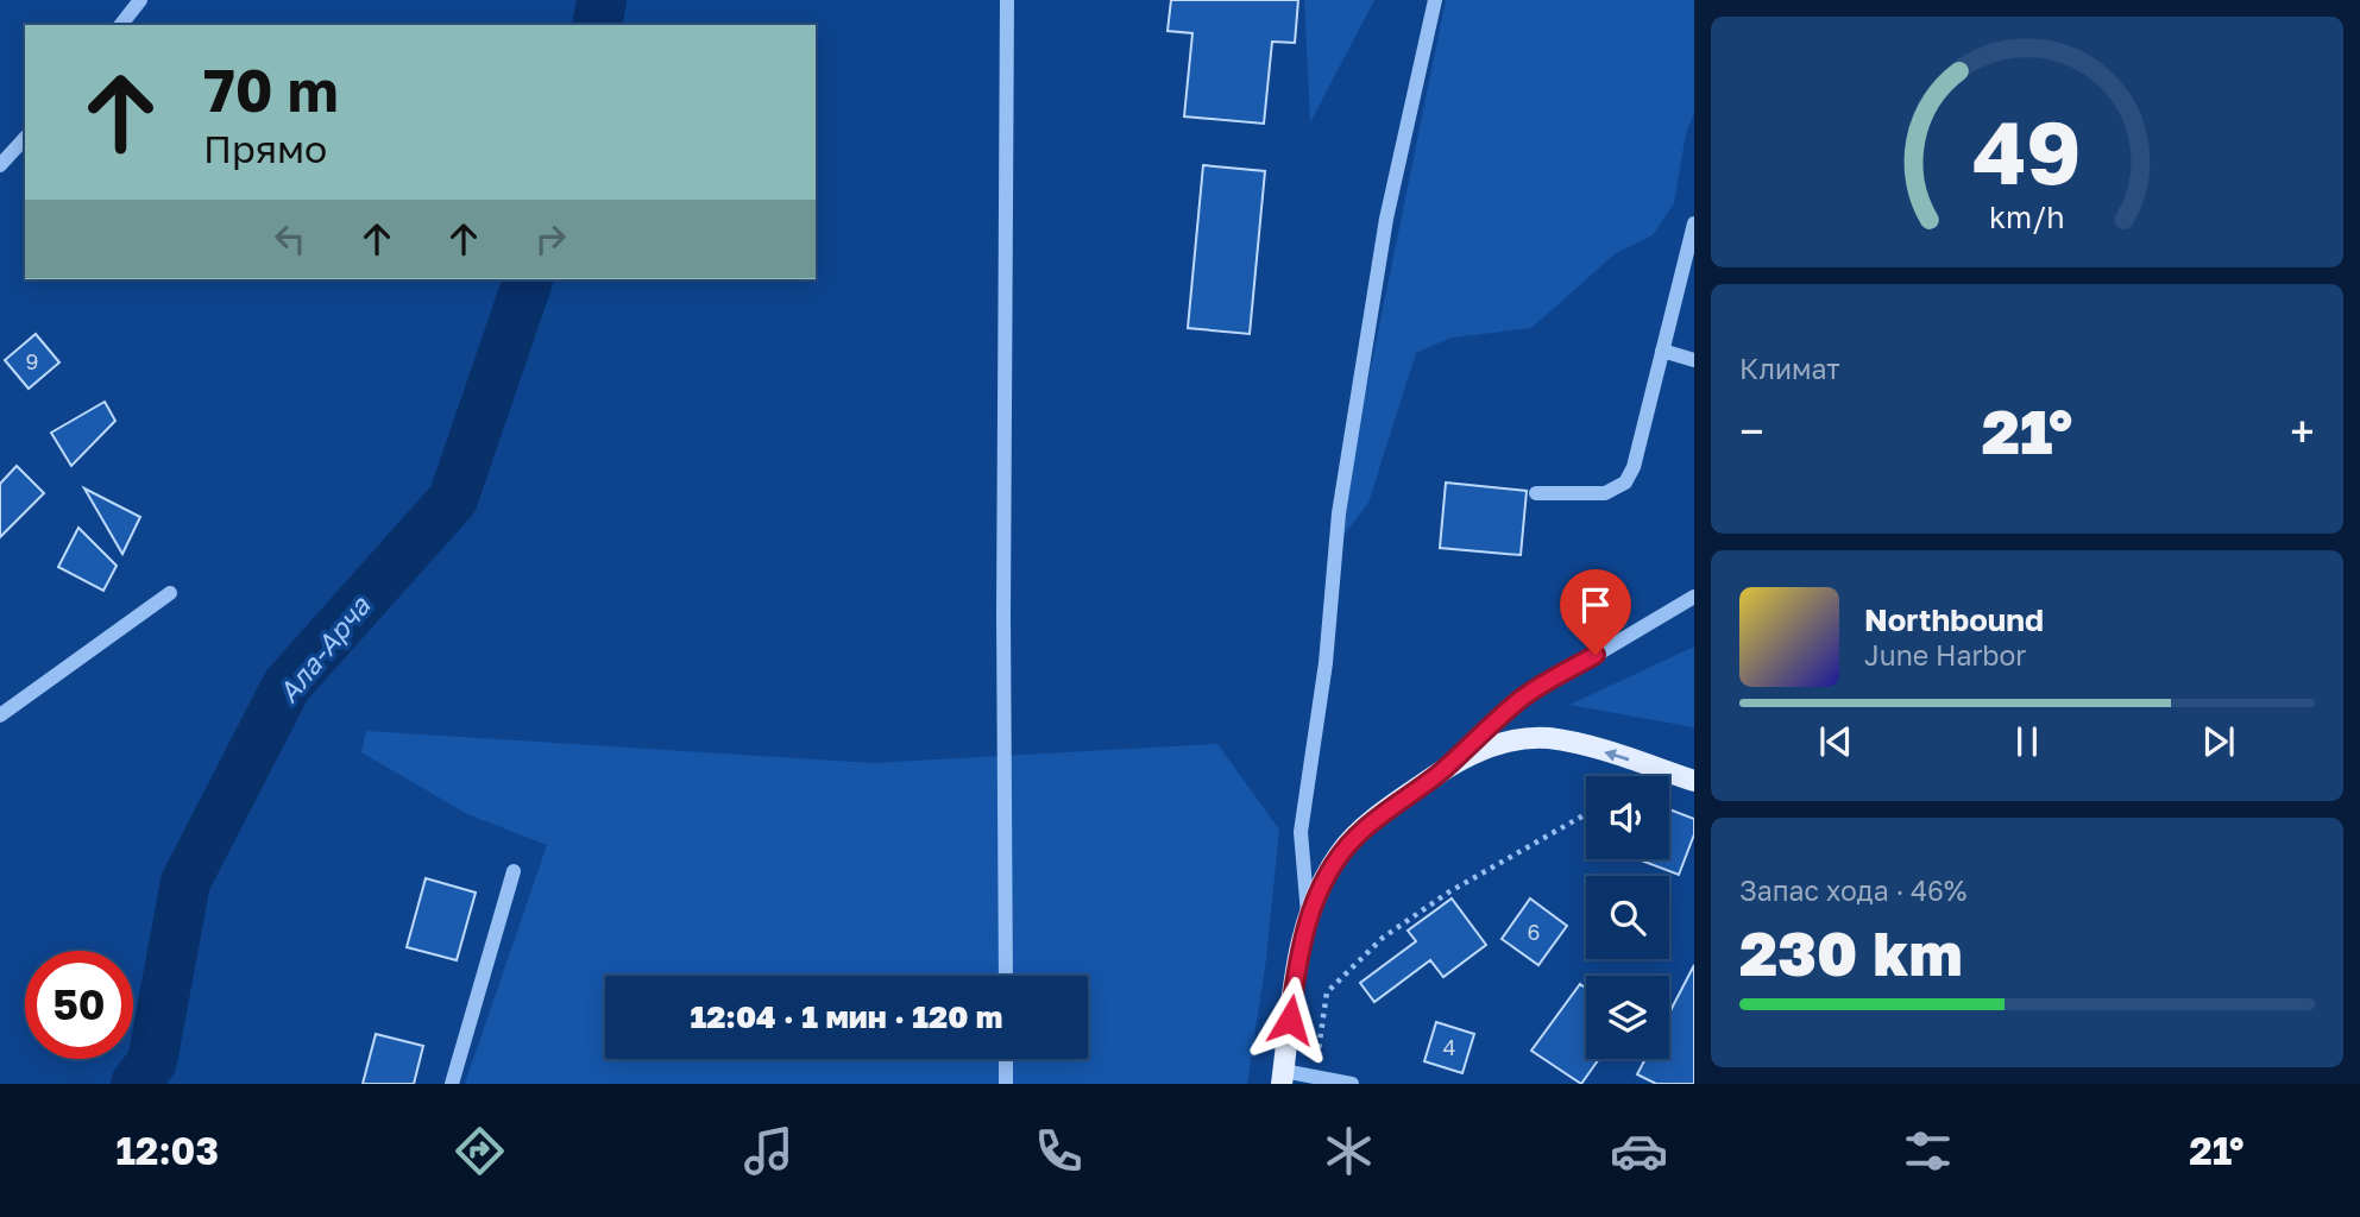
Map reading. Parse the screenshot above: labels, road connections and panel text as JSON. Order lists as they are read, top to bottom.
{
  "water": ["Ала-Арча"],
  "house_numbers": ["9", "6", "4"],
  "page": {
    "turn": ["70 m", "Прямо"],
    "tile": [
      "Климат",
      ["Запас хода · 46%", "230 km"]
    ],
    "heat": ["−", "21°", "+"],
    "song": ["Northbound", "June Harbor"],
    "limit": "50",
    "trip": "12:04 · 1 мин · 120 m",
    "tabs": ["12:03", "21°"],
    "gauge": ["49", "km/h"]
  }
}
